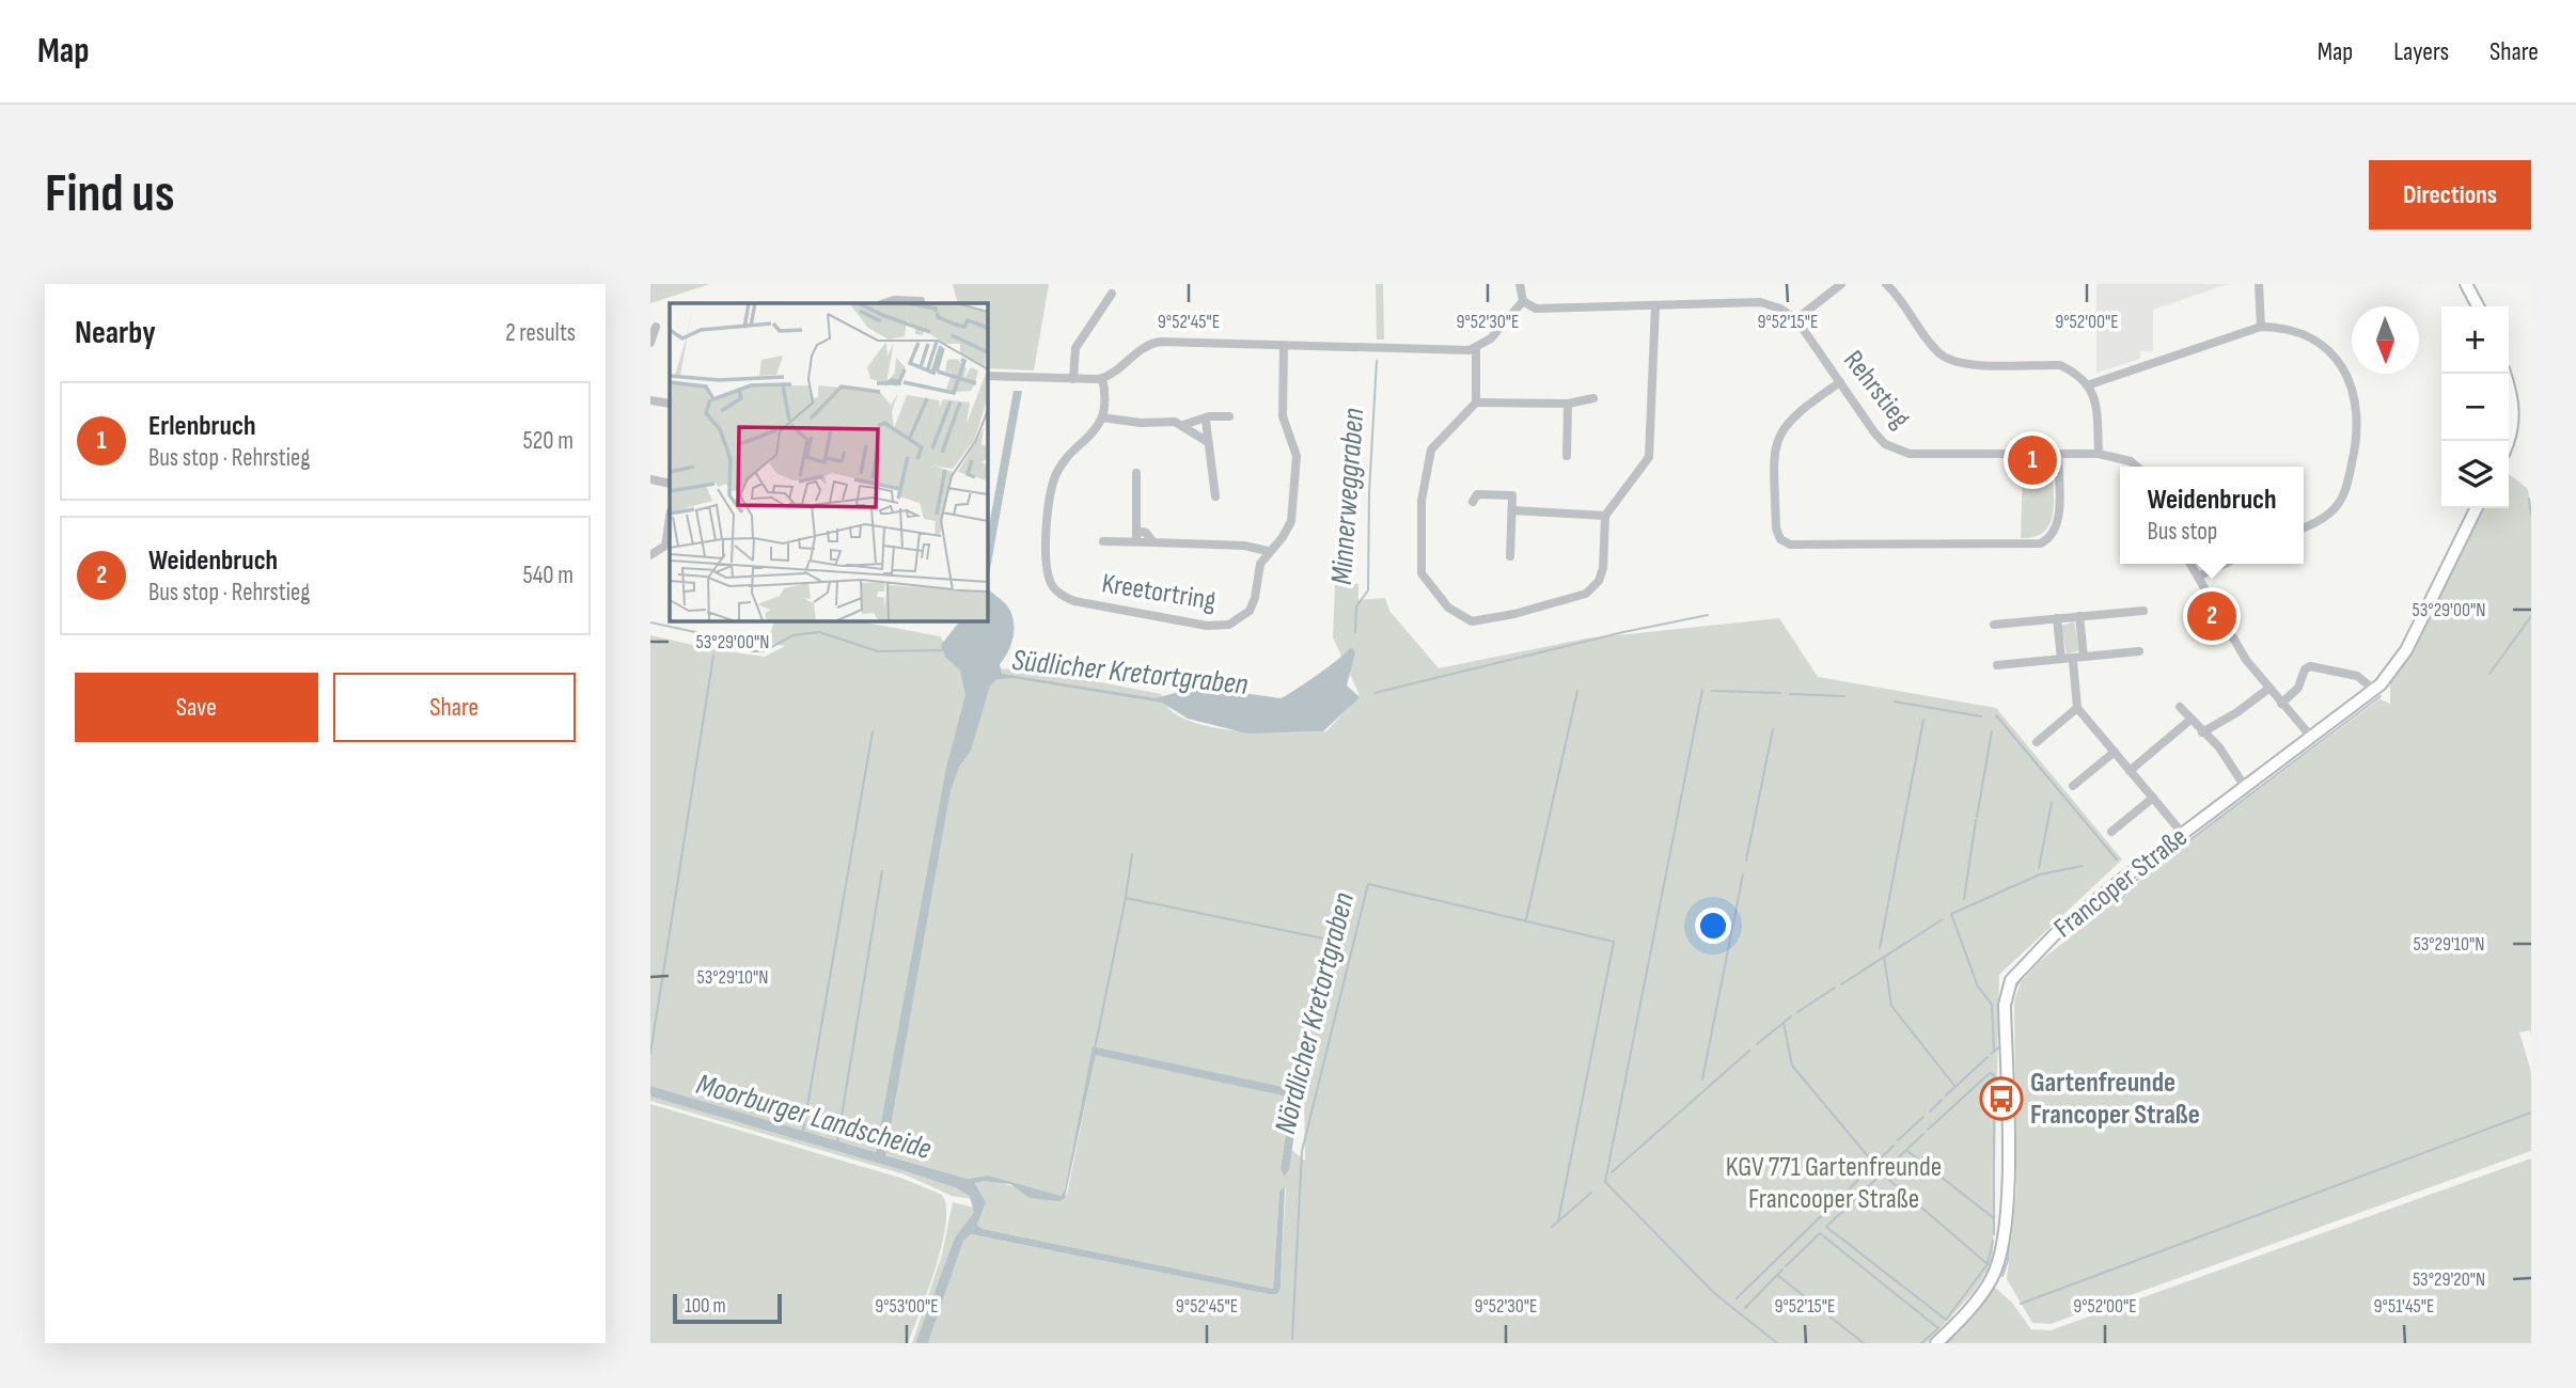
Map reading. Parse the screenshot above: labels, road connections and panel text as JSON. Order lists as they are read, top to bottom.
{
  "streets": {
    "main road": ["Francoper Straße"],
    "street": ["Rehrstieg", "Kreetortring"]
  },
  "water": [
    "Minnerweggraben",
    "Südlicher Kretortgraben",
    "Nördlicher Kretortgraben",
    "Moorburger Landscheide"
  ],
  "parks": ["KGV 771 Gartenfreunde Francooper Straße"],
  "places": {
    "bus stop": ["Gartenfreunde Francoper Straße"]
  },
  "scale_bar": "100 m",
  "north": "bottom",
  "page": {
    "header": "Map",
    "nav": ["Map", "Layers", "Share"],
    "buttons": [
      "Directions",
      ["Save", "Share"]
    ],
    "title": "Find us",
    "heading": ["Nearby", "2 results"],
    "map_buttons": ["+", "−"],
    "list": [
      {
        "mark": "1",
        "name": "Erlenbruch",
        "note": "Bus stop · Rehrstieg",
        "value": "520 m"
      },
      {
        "mark": "2",
        "name": "Weidenbruch",
        "note": "Bus stop · Rehrstieg",
        "value": "540 m"
      }
    ],
    "pins": ["1", "2"],
    "popup": ["Weidenbruch", "Bus stop"],
    "scale": "100 m"
  },
  "coordinates": [
    "9°52'45\"E",
    "9°52'30\"E",
    "9°52'15\"E",
    "9°52'00\"E",
    "53°29'00\"N",
    "53°29'10\"N",
    "53°29'20\"N",
    "9°53'00\"E",
    "9°51'45\"E"
  ]
}
